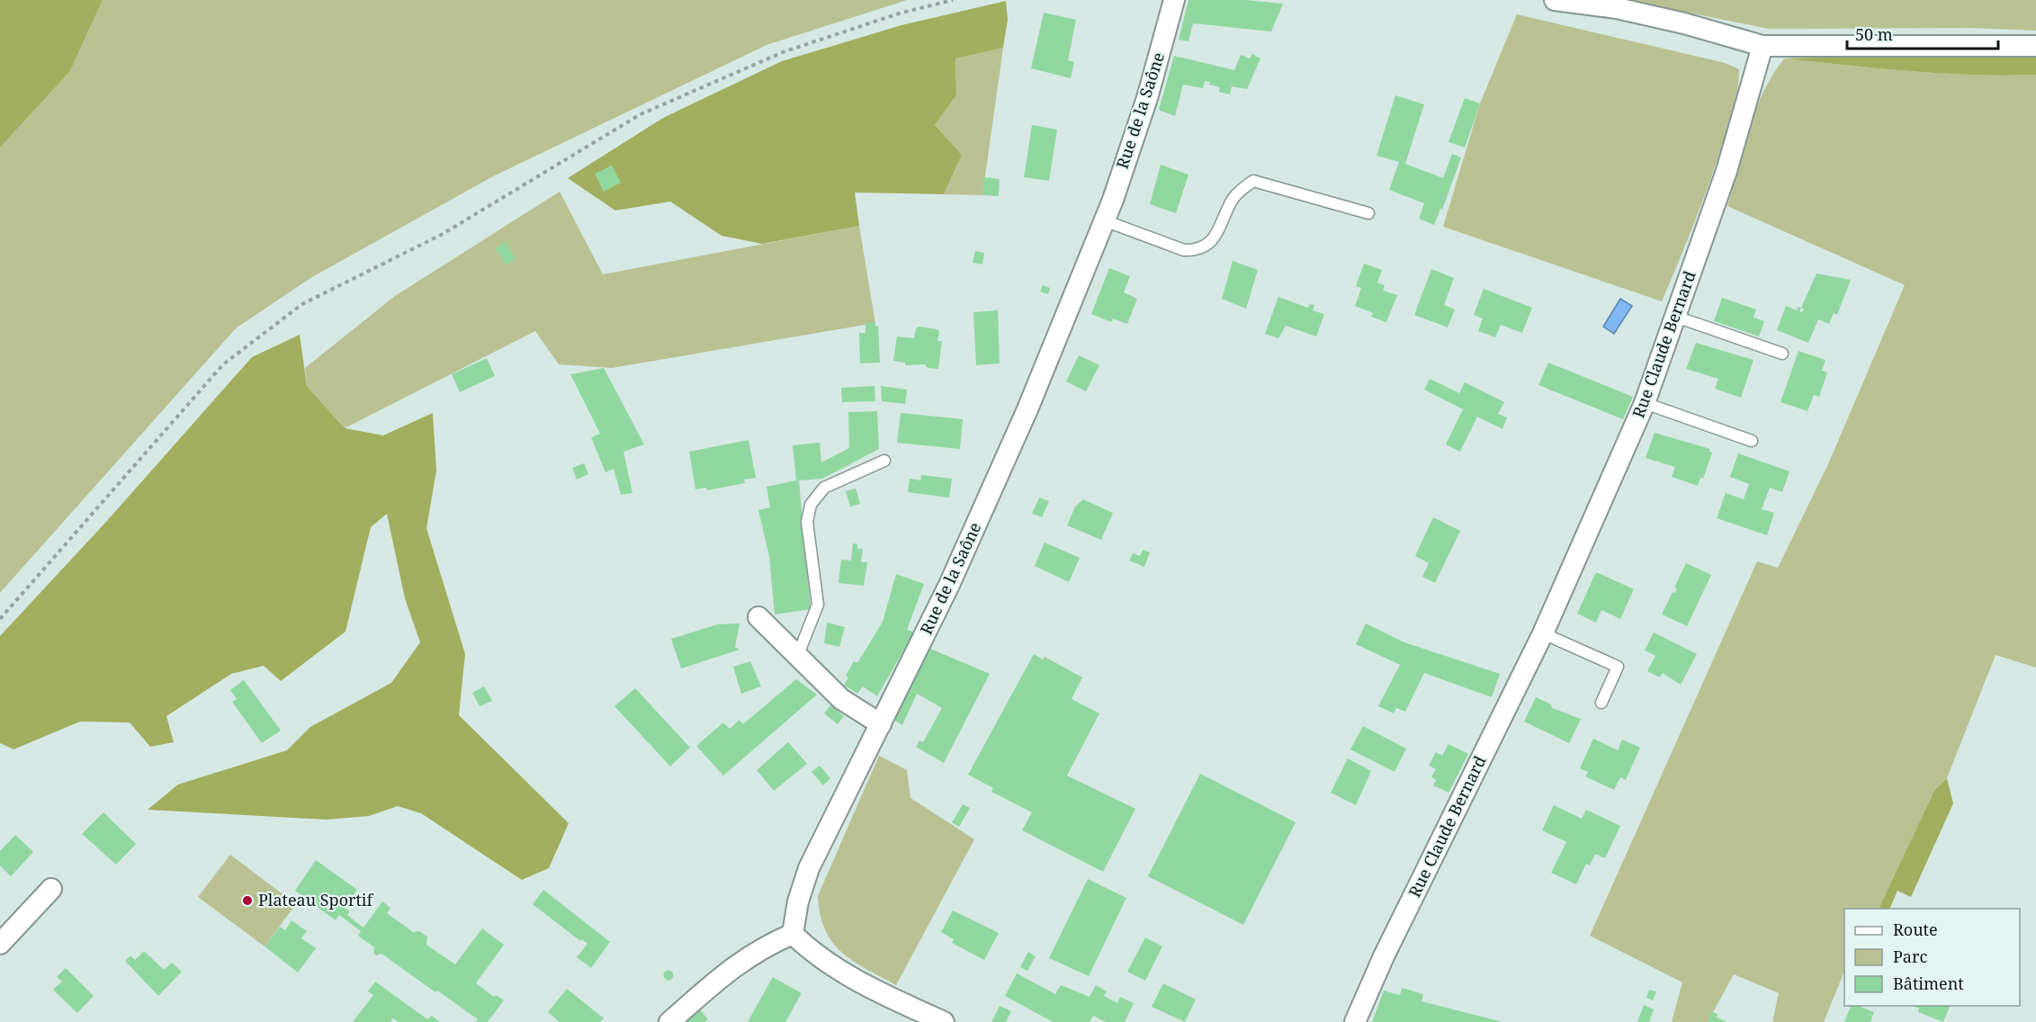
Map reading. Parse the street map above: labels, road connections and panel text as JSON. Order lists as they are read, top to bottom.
{
  "streets": {
    "street": ["Rue de la Saône", "Rue Claude Bernard"]
  },
  "places": ["Plateau Sportif"],
  "legend": ["Route", "Parc", "Bâtiment"],
  "scale_bar": "50 m"
}
